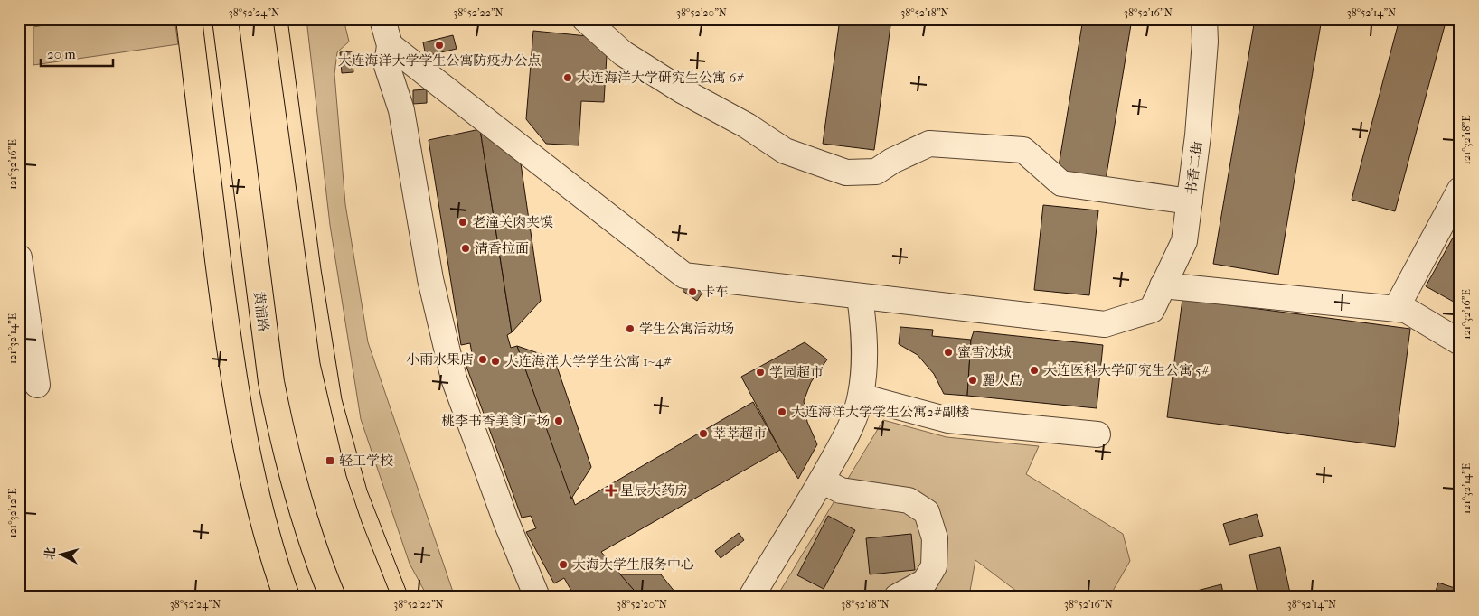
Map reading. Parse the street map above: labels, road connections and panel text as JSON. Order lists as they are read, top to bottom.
{
  "streets": {
    "highway": ["黄浦路"],
    "street": ["书香二街"]
  },
  "places": {
    "other": [
      "大连海洋大学学生公寓防疫办公点",
      "大连海洋大学研究生公寓 6#",
      "老潼关肉夹馍",
      "清香拉面",
      "卡车",
      "学生公寓活动场",
      "蜜雪冰城",
      "小雨水果店",
      "大连海洋大学学生公寓 1~4#",
      "大连医科大学研究生公寓 5#",
      "学园超市",
      "麗人島",
      "大连海洋大学学生公寓2#副楼",
      "桃李书香美食广场",
      "莘莘超市",
      "大海大学生服务中心"
    ],
    "transit": ["轻工学校"],
    "health": ["星辰大药房"]
  },
  "scale_bar": "20 m",
  "north": "left",
  "coordinates": [
    "38°52'24\"N",
    "38°52'22\"N",
    "38°52'20\"N",
    "38°52'18\"N",
    "38°52'16\"N",
    "38°52'14\"N",
    "121°32'18\"E",
    "121°32'16\"E",
    "121°32'14\"E",
    "121°32'12\"E"
  ]
}
